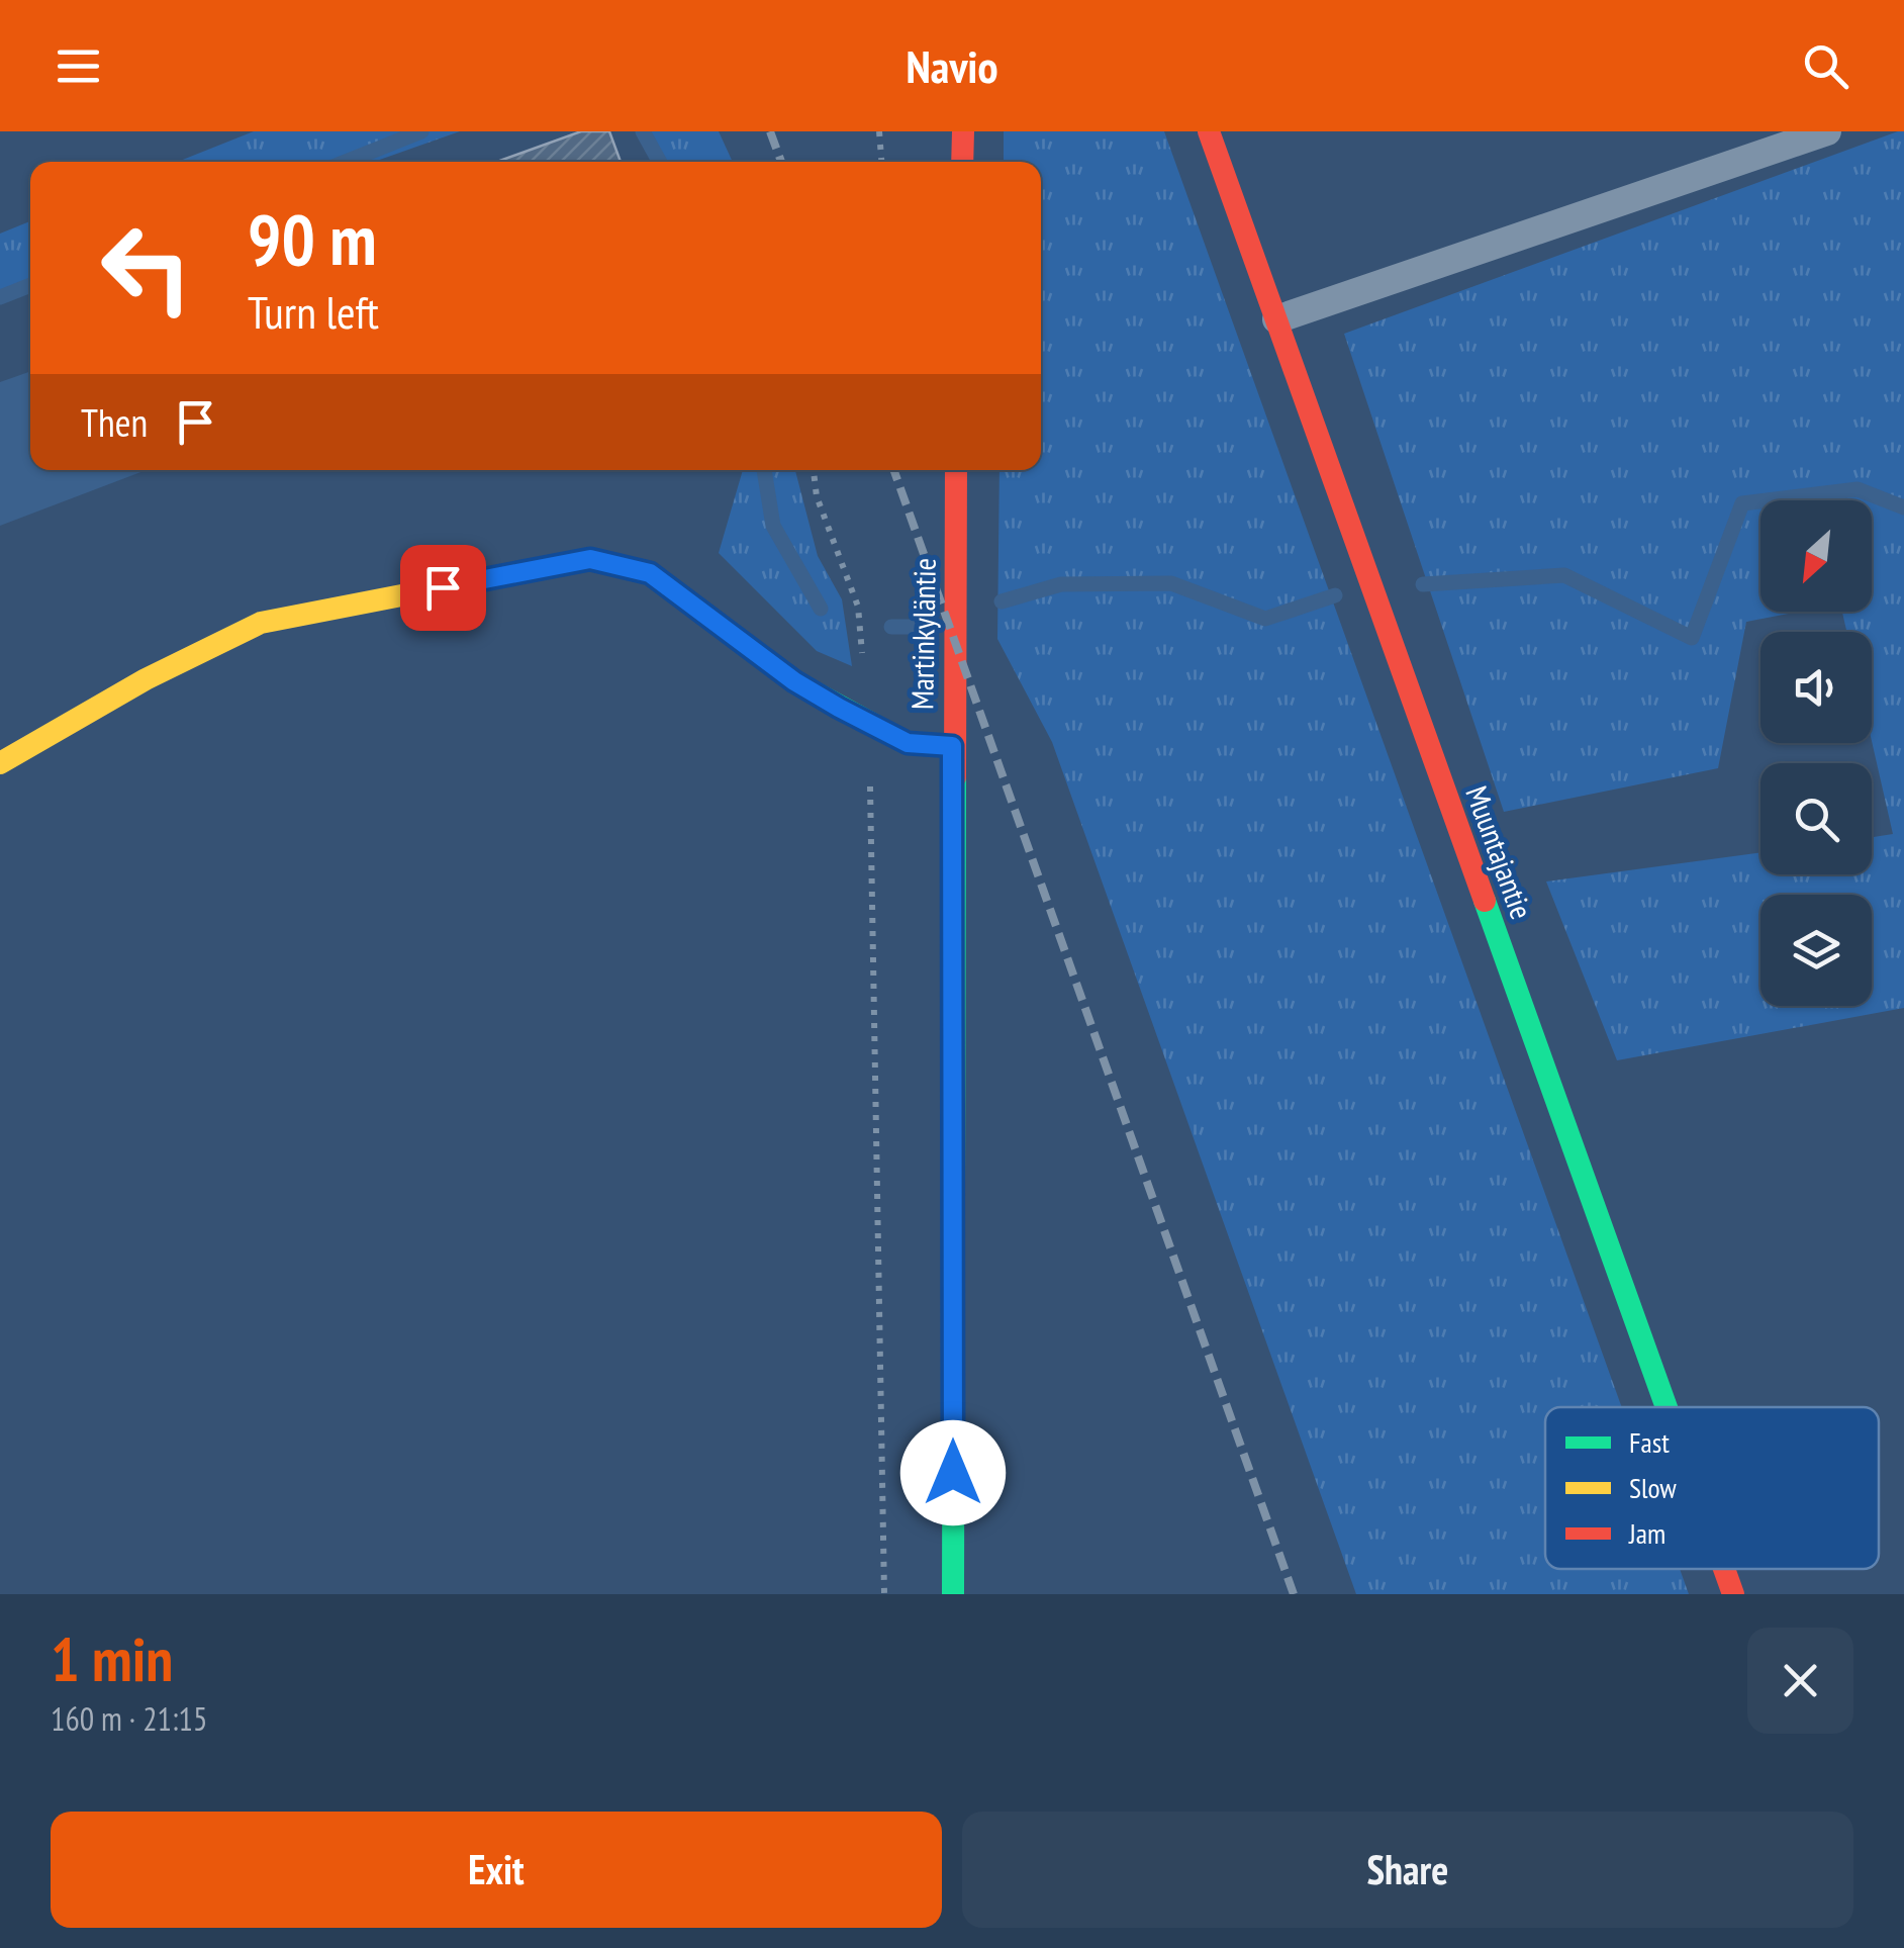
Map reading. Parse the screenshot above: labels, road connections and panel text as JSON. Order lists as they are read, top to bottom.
{
  "streets": {
    "street": ["Martinkyläntie", "Muuntajantie"]
  },
  "legend": ["Fast", "Slow", "Jam"],
  "north": "bottom left",
  "page": {
    "header": "Navio",
    "turn": ["90 m", "Turn left"],
    "then": "Then",
    "heading": ["1 min", "160 m · 21:15"],
    "buttons": ["Exit", "Share"]
  }
}
